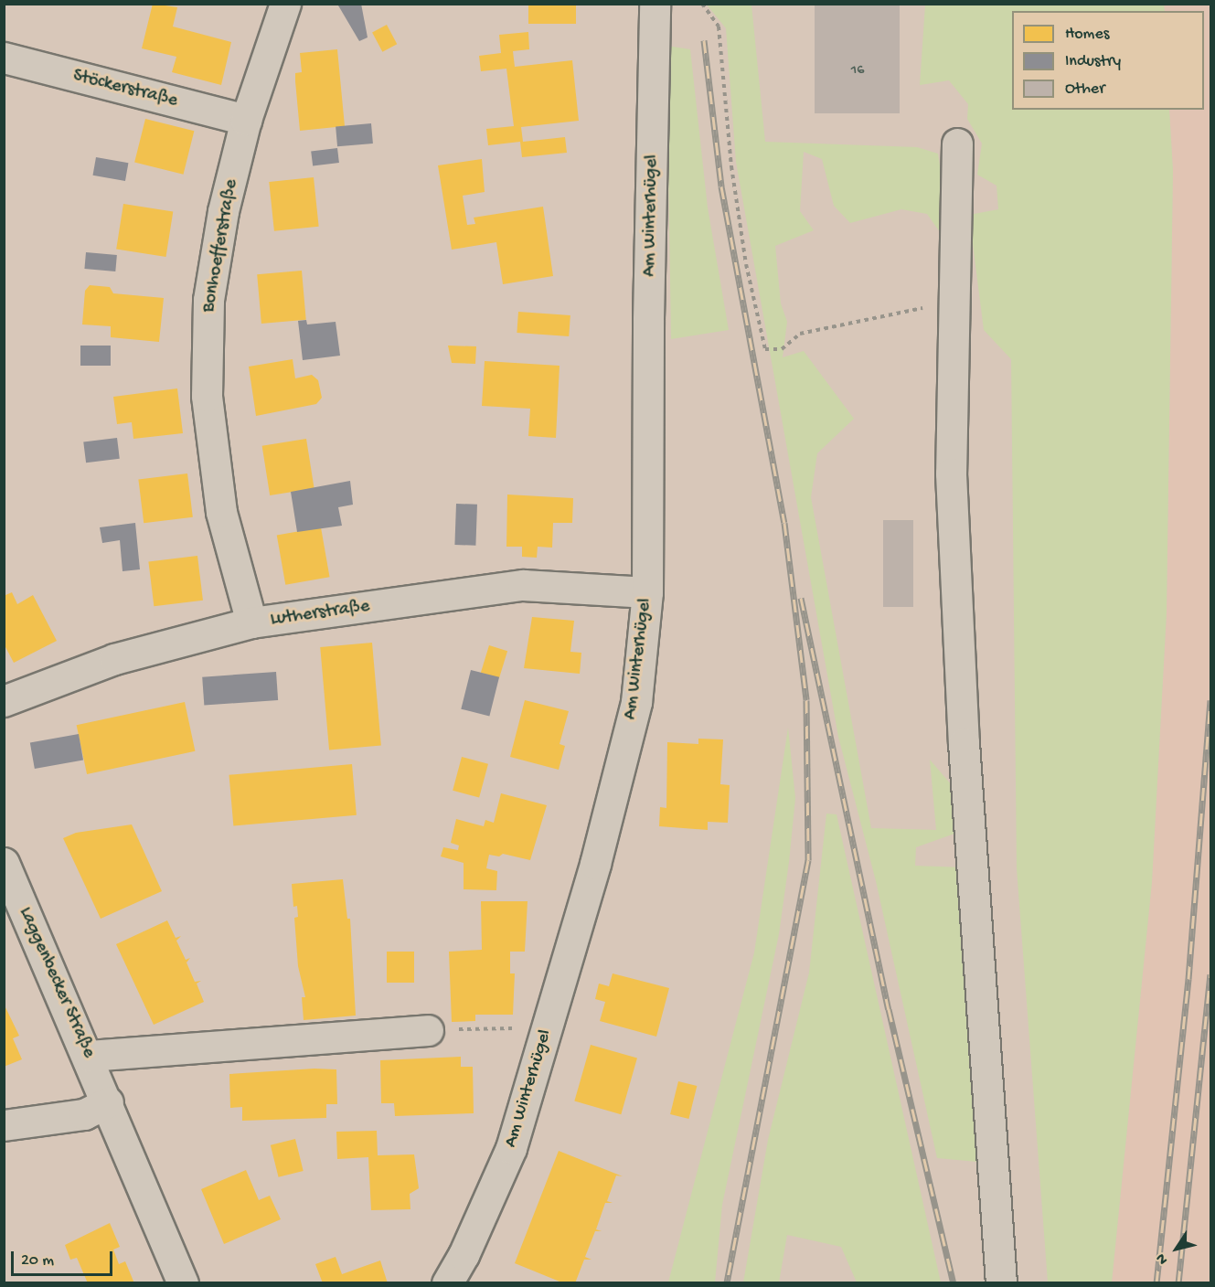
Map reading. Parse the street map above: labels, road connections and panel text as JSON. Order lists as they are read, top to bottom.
{
  "streets": {
    "street": [
      "Stöckerstraße",
      "Am Winterhügel",
      "Bonhoefferstraße",
      "Lutherstraße",
      "Laggenbecker Straße"
    ]
  },
  "crossings": [
    ["Stöckerstraße", "Bonhoefferstraße"],
    ["Am Winterhügel", "Lutherstraße"],
    ["Bonhoefferstraße", "Lutherstraße"]
  ],
  "house_numbers": ["16"],
  "legend": ["Homes", "Industry", "Other"],
  "scale_bar": "20 m",
  "north": "bottom left"
}
